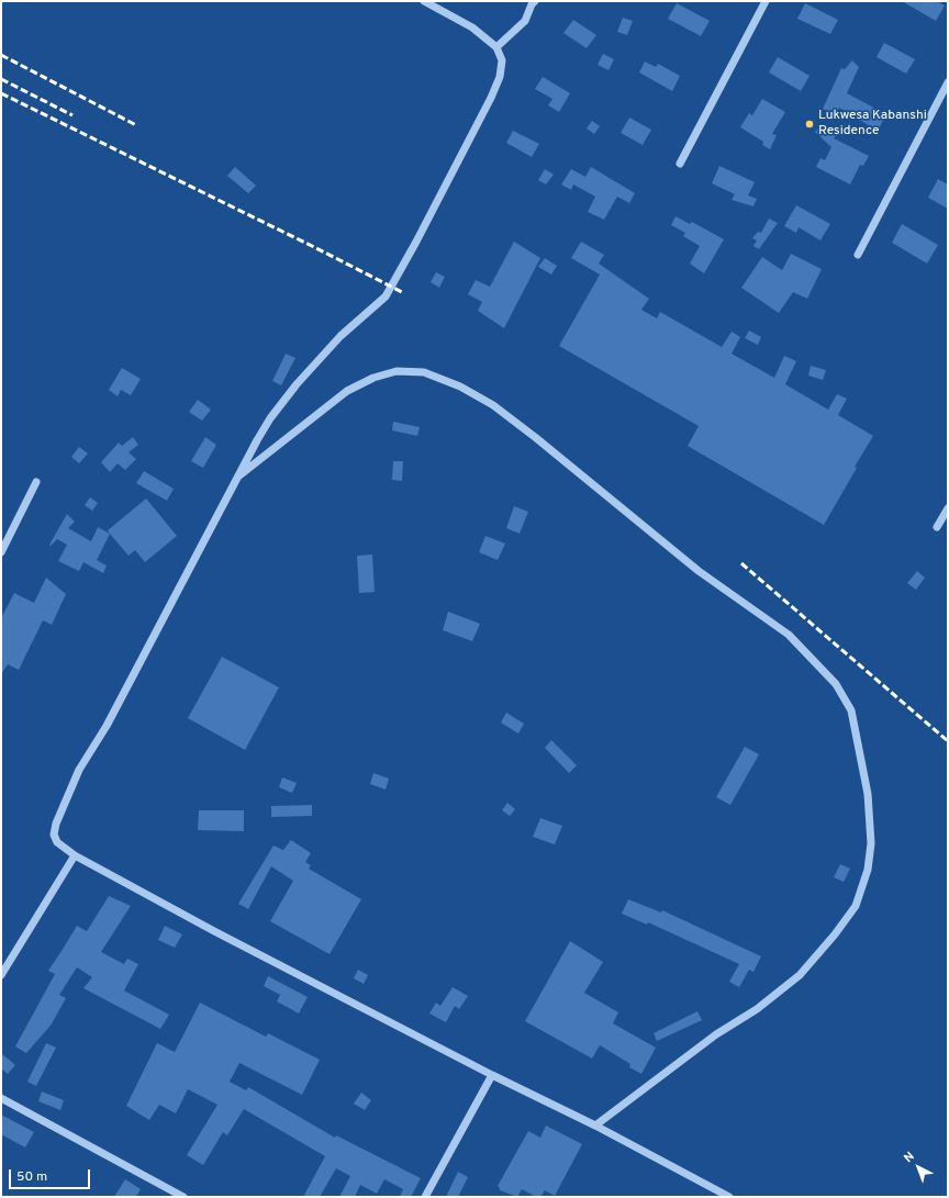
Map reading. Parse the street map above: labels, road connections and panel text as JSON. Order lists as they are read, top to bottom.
{
  "places": ["Lukwesa Kabanshi Residence"],
  "scale_bar": "50 m",
  "north": "top left"
}
